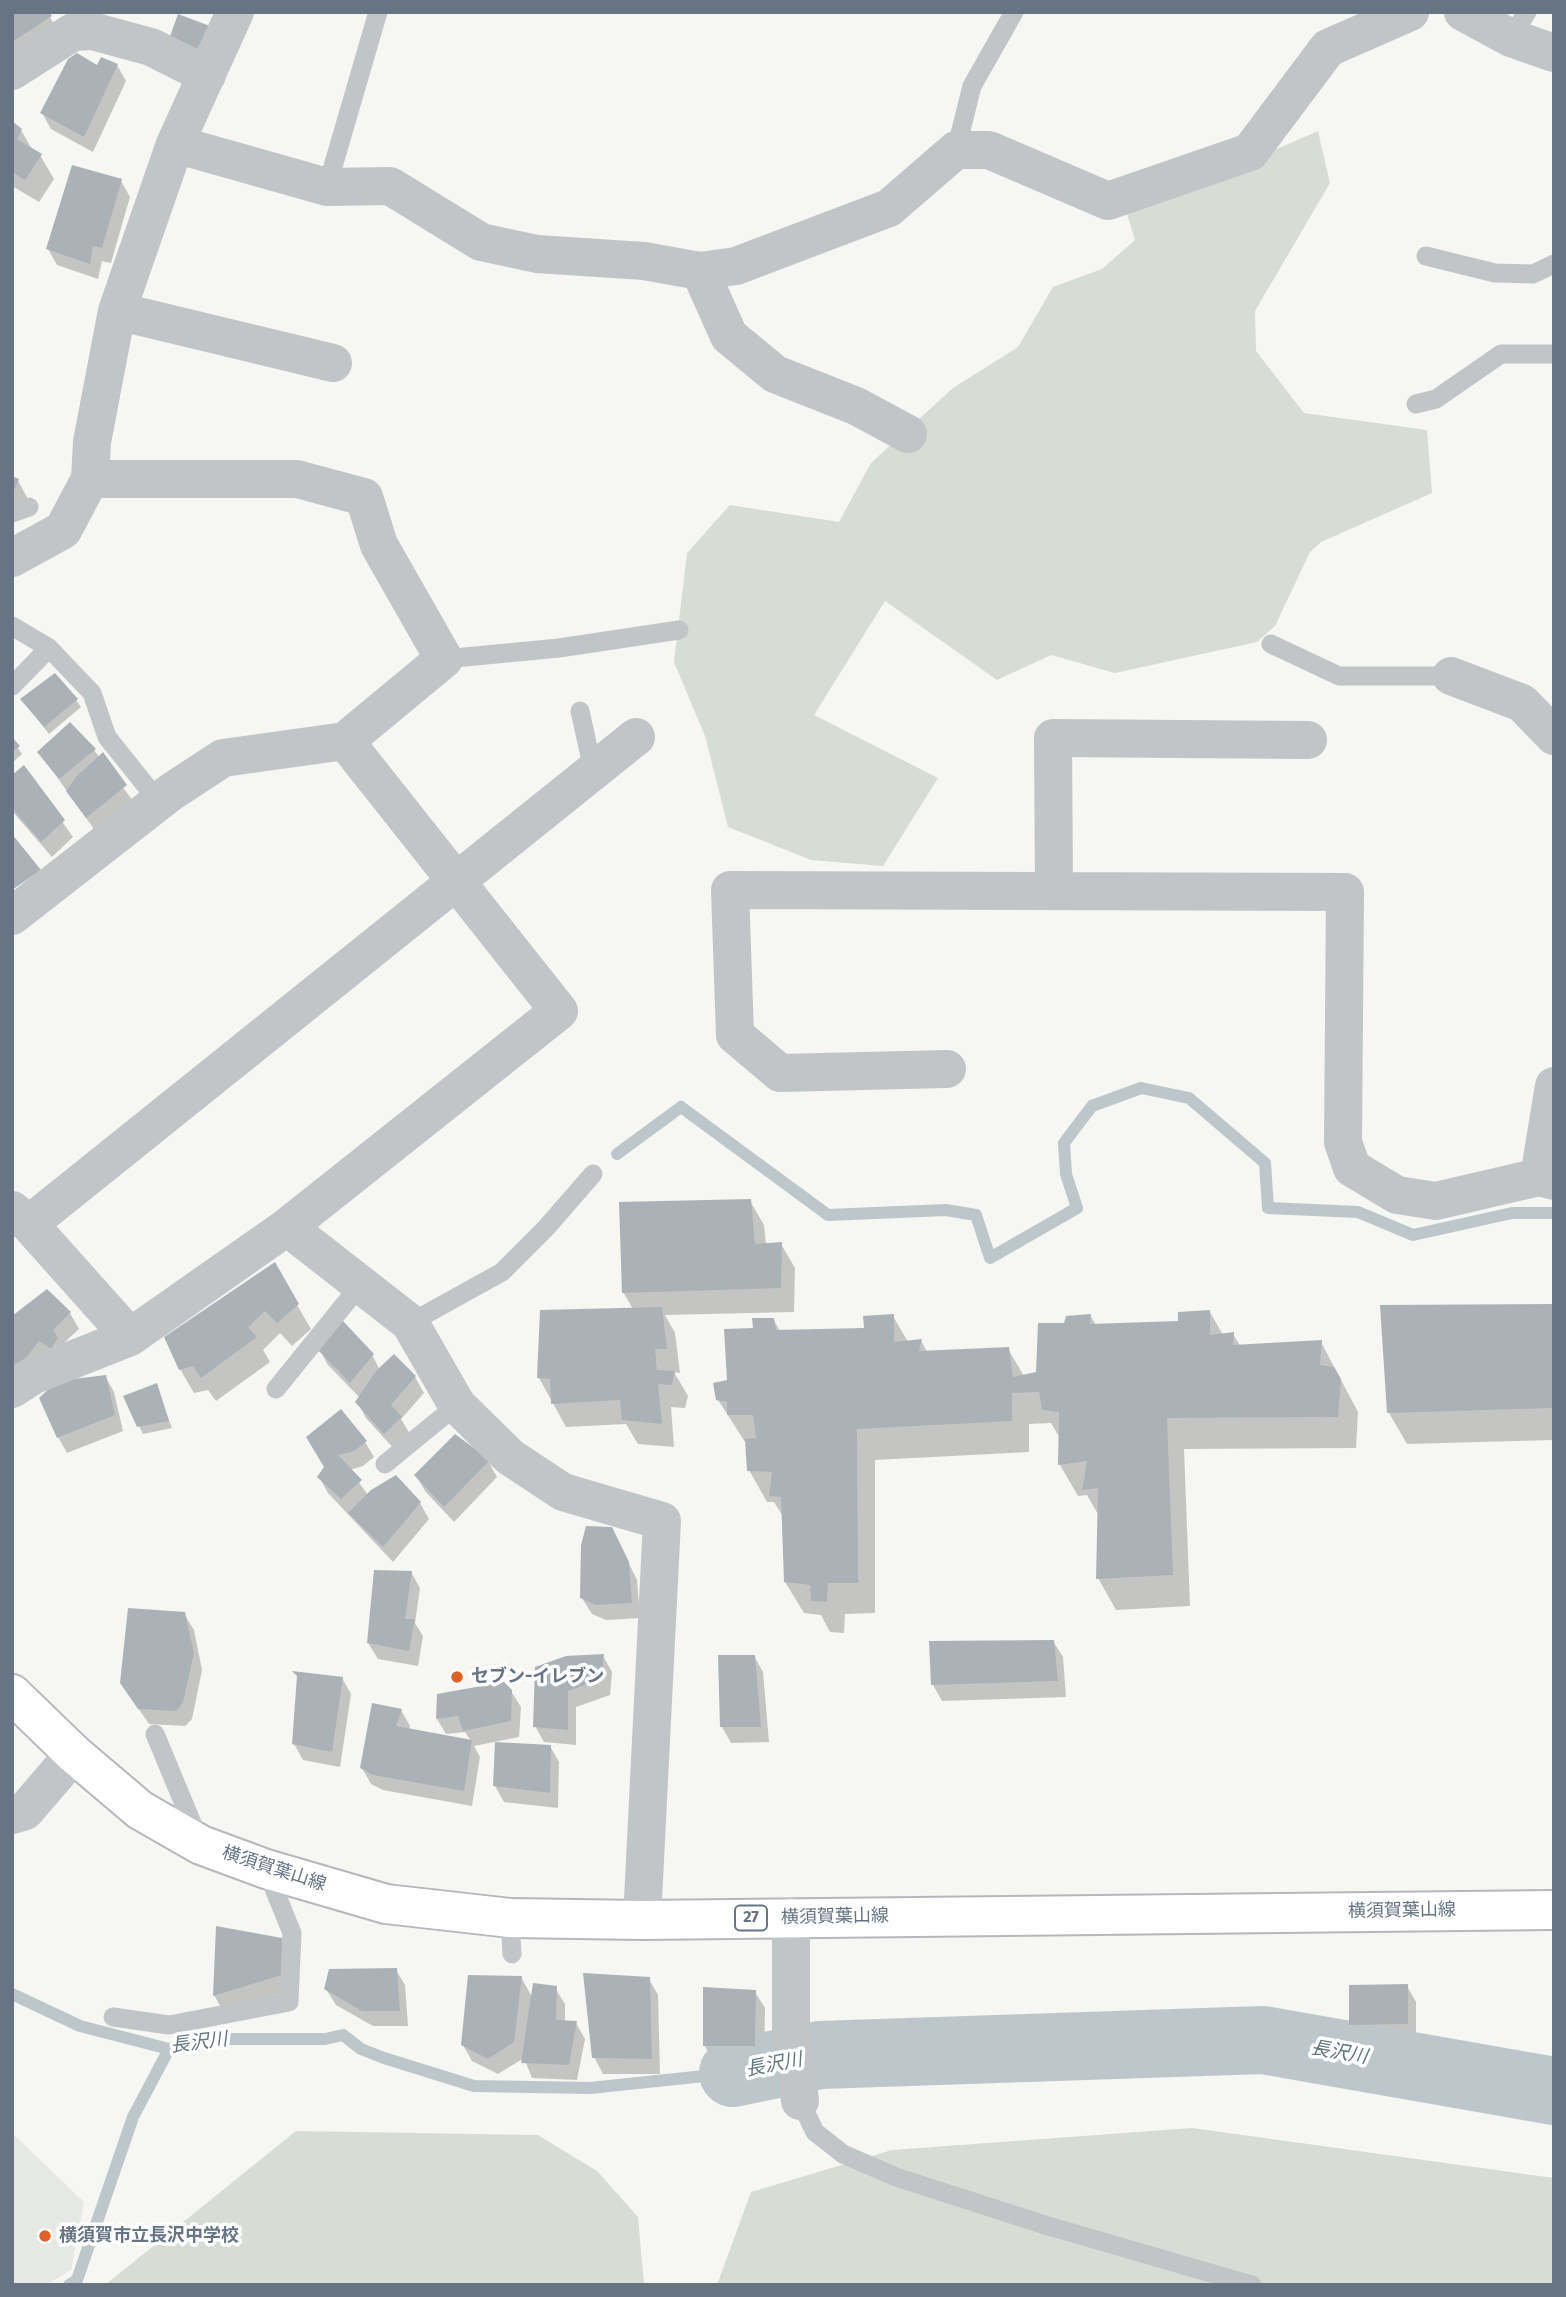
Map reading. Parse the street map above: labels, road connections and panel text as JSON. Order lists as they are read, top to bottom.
{
  "streets": {
    "main road": ["横須賀葉山線", "27"]
  },
  "water": ["長沢川"],
  "places": ["セブン-イレブン", "横須賀市立長沢中学校"]
}
